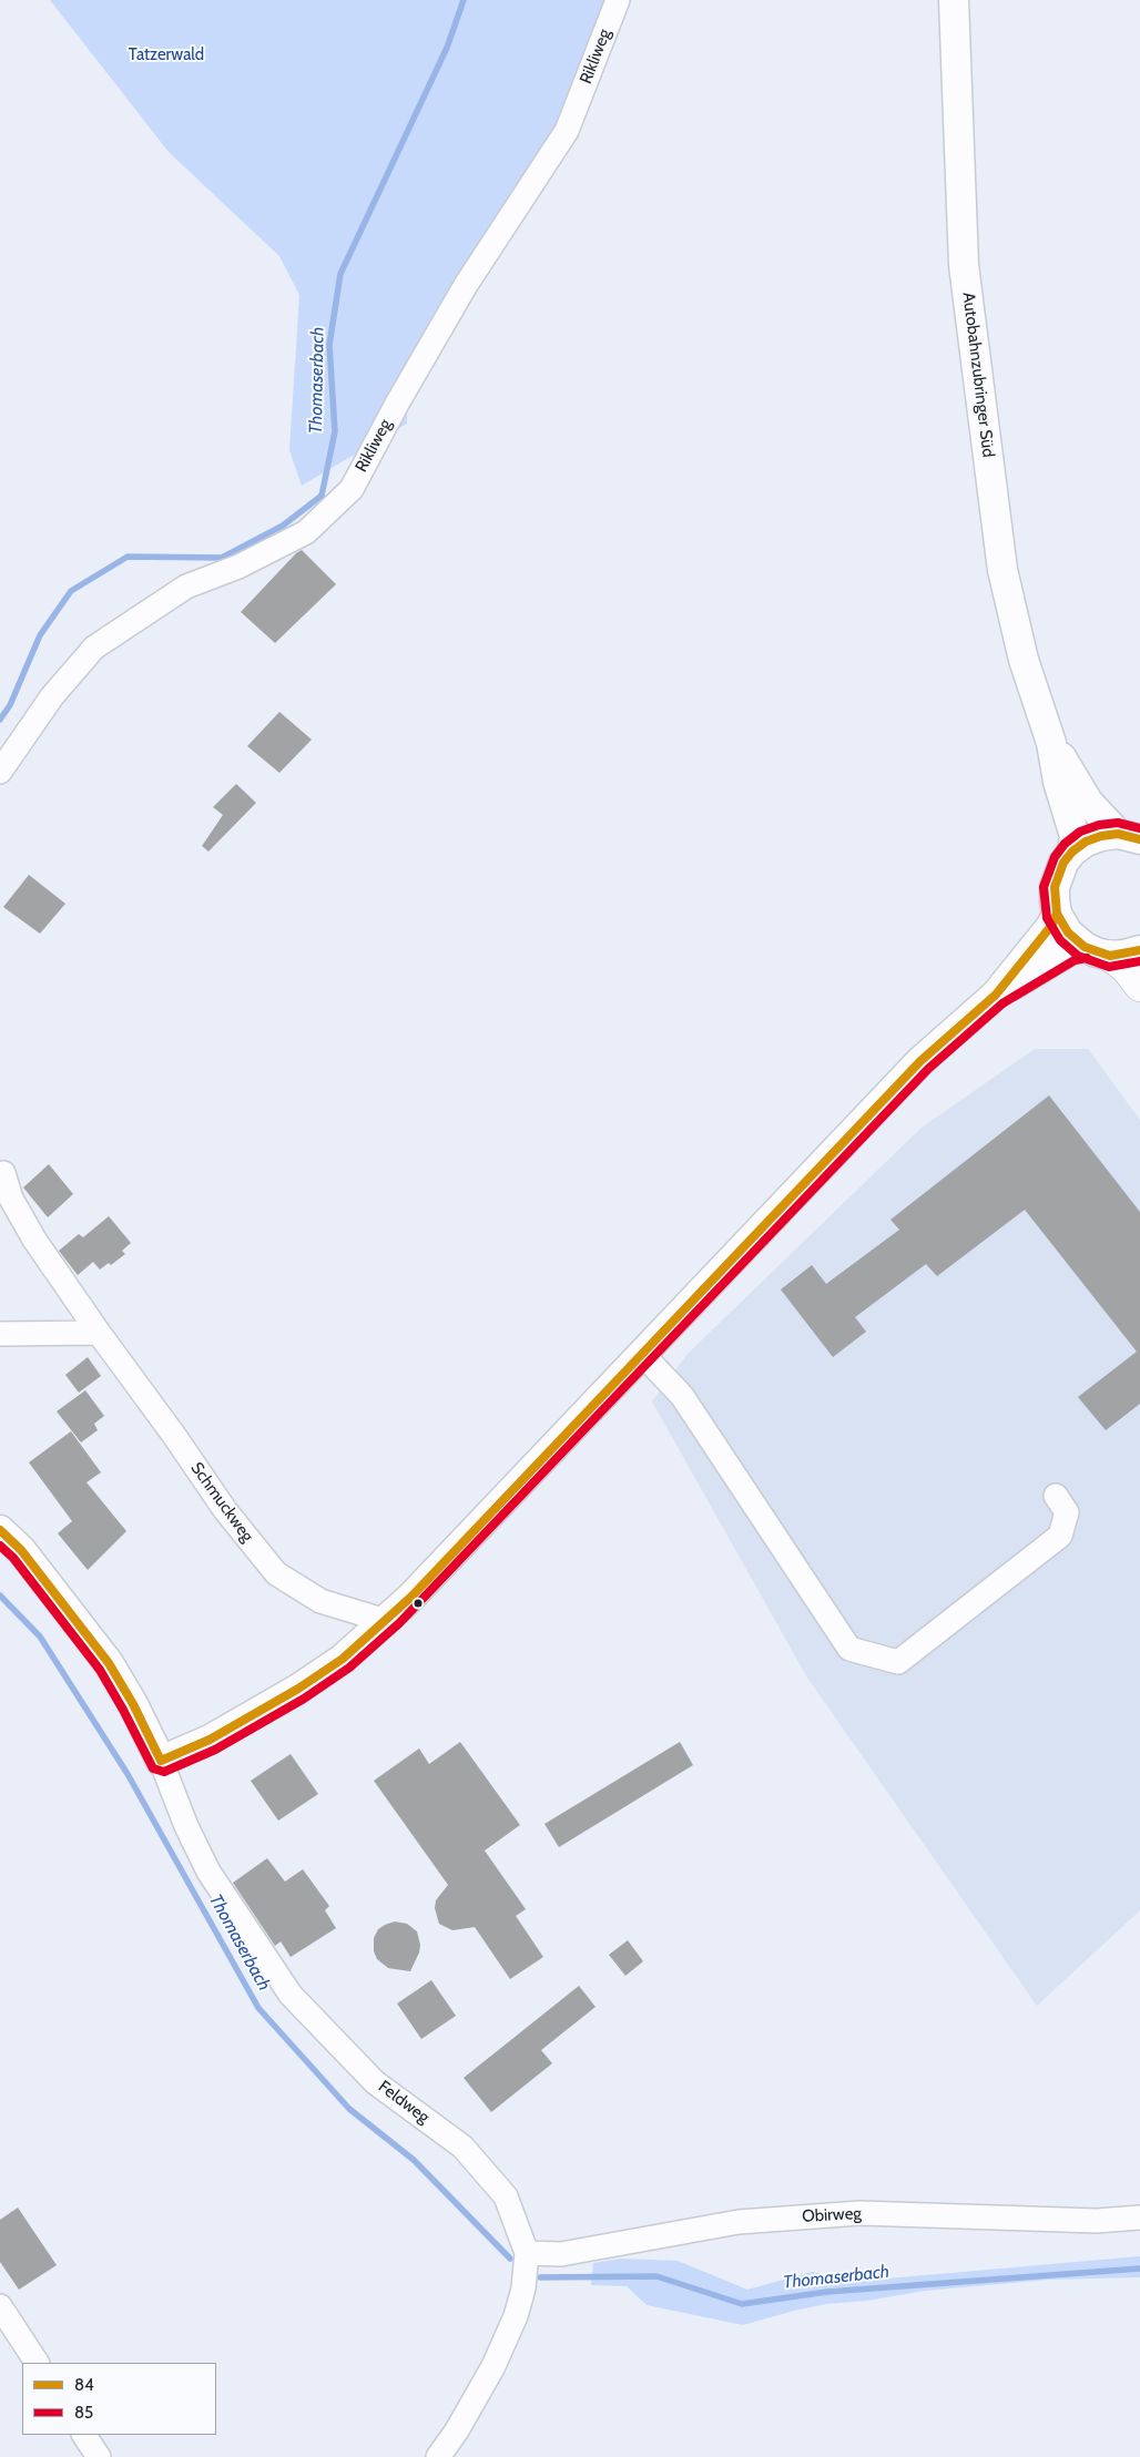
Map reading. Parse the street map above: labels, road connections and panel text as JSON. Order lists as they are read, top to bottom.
{
  "streets": {
    "main road": ["Autobahnzubringer Süd"],
    "street": [
      "Rikliweg",
      "Schmuckweg",
      "Feldweg",
      "Obirweg"
    ]
  },
  "crossings": [
    ["Feldweg", "Obirweg"]
  ],
  "water": ["Thomaserbach"],
  "parks": ["Tatzerwald"],
  "lines": ["transit line 85", "transit line 84"],
  "legend": ["84", "85"]
}
